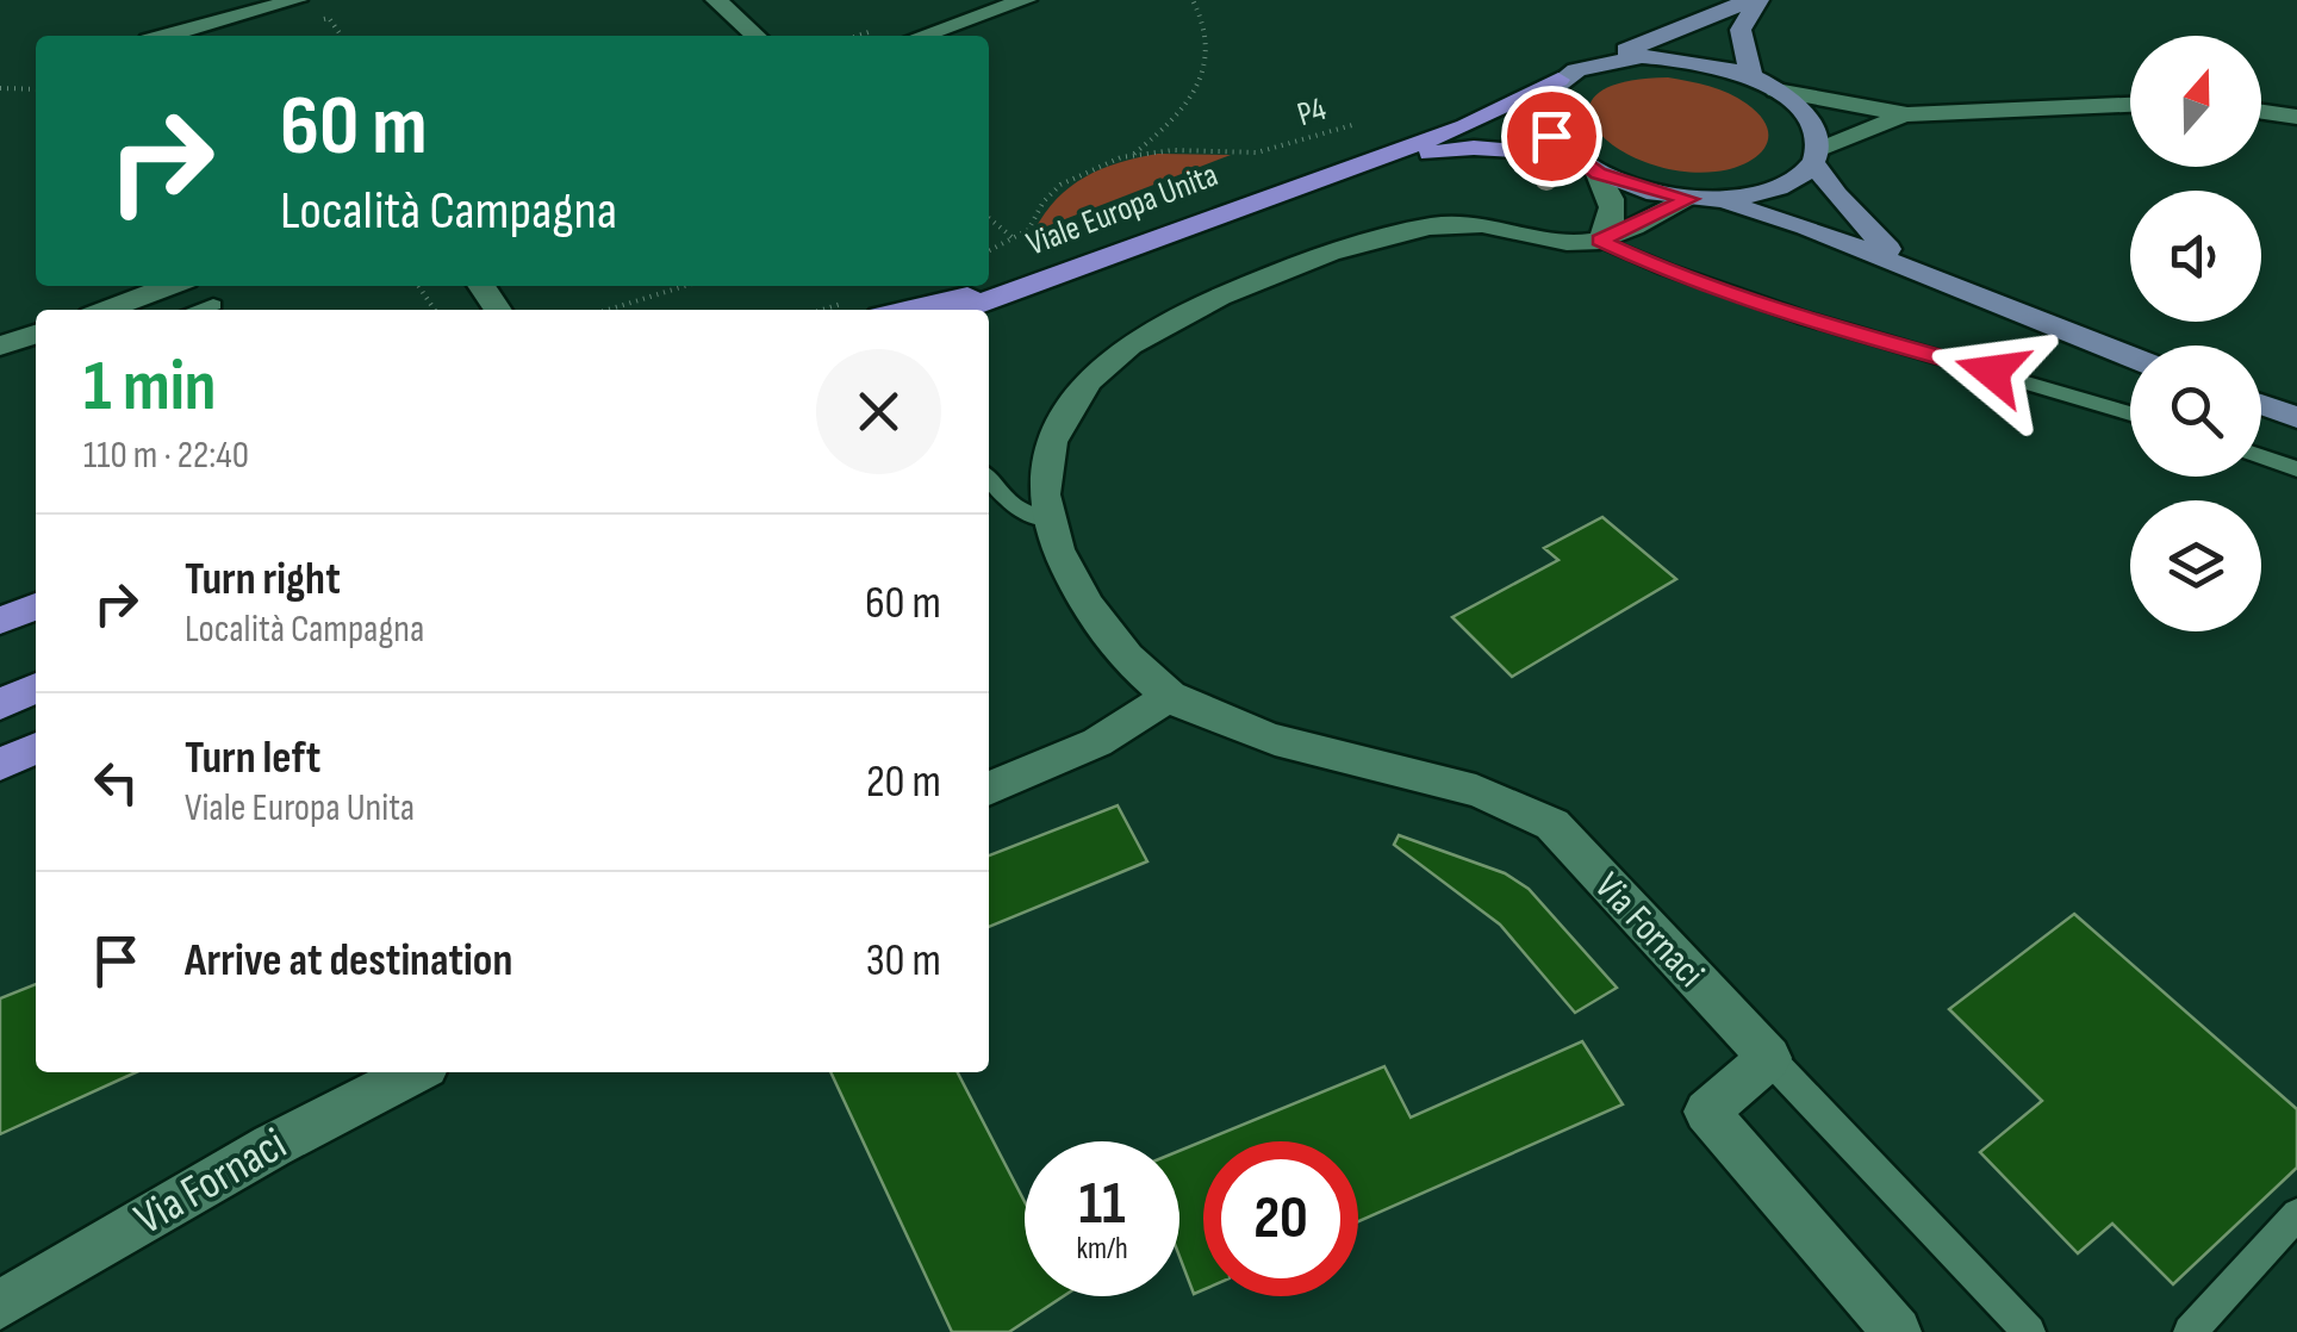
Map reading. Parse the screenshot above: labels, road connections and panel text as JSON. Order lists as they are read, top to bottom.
{
  "streets": {
    "highway": ["Viale Europa Unita"],
    "street": ["Via Fornaci"],
    "path": ["P4"]
  },
  "north": "top",
  "page": {
    "turn": ["60 m", "Località Campagna"],
    "heading": ["1 min", "110 m · 22:40"],
    "list": [
      {
        "name": "Turn right",
        "note": "Località Campagna",
        "value": "60 m"
      },
      {
        "name": "Turn left",
        "note": "Viale Europa Unita",
        "value": "20 m"
      },
      {
        "name": "Arrive at destination",
        "value": "30 m"
      }
    ],
    "speed": "11 km/h",
    "limit": "20"
  }
}
